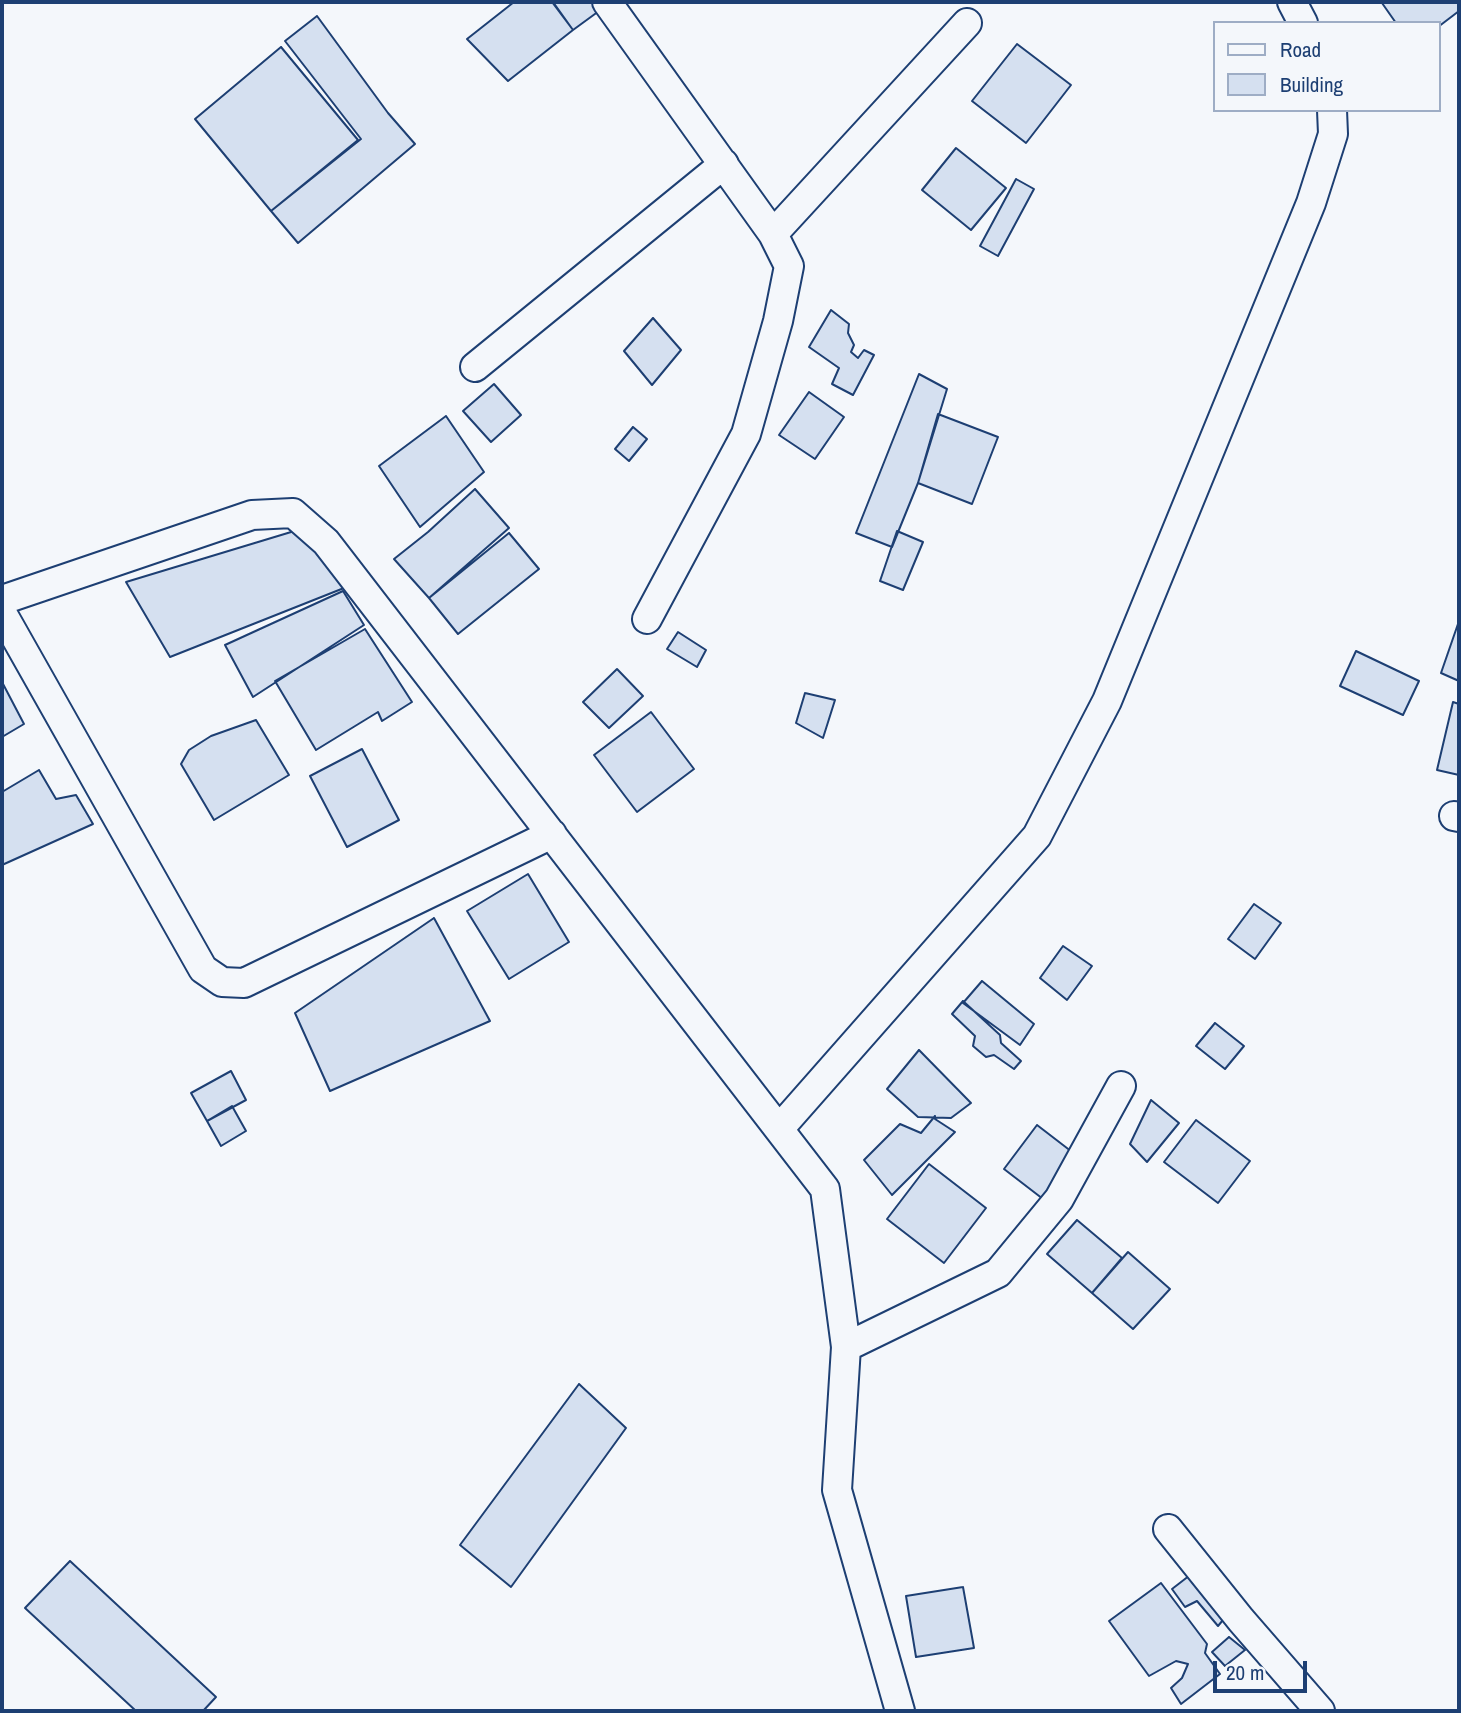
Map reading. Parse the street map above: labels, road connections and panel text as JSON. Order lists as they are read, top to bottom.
{
  "legend": ["Road", "Building"],
  "scale_bar": "20 m"
}
